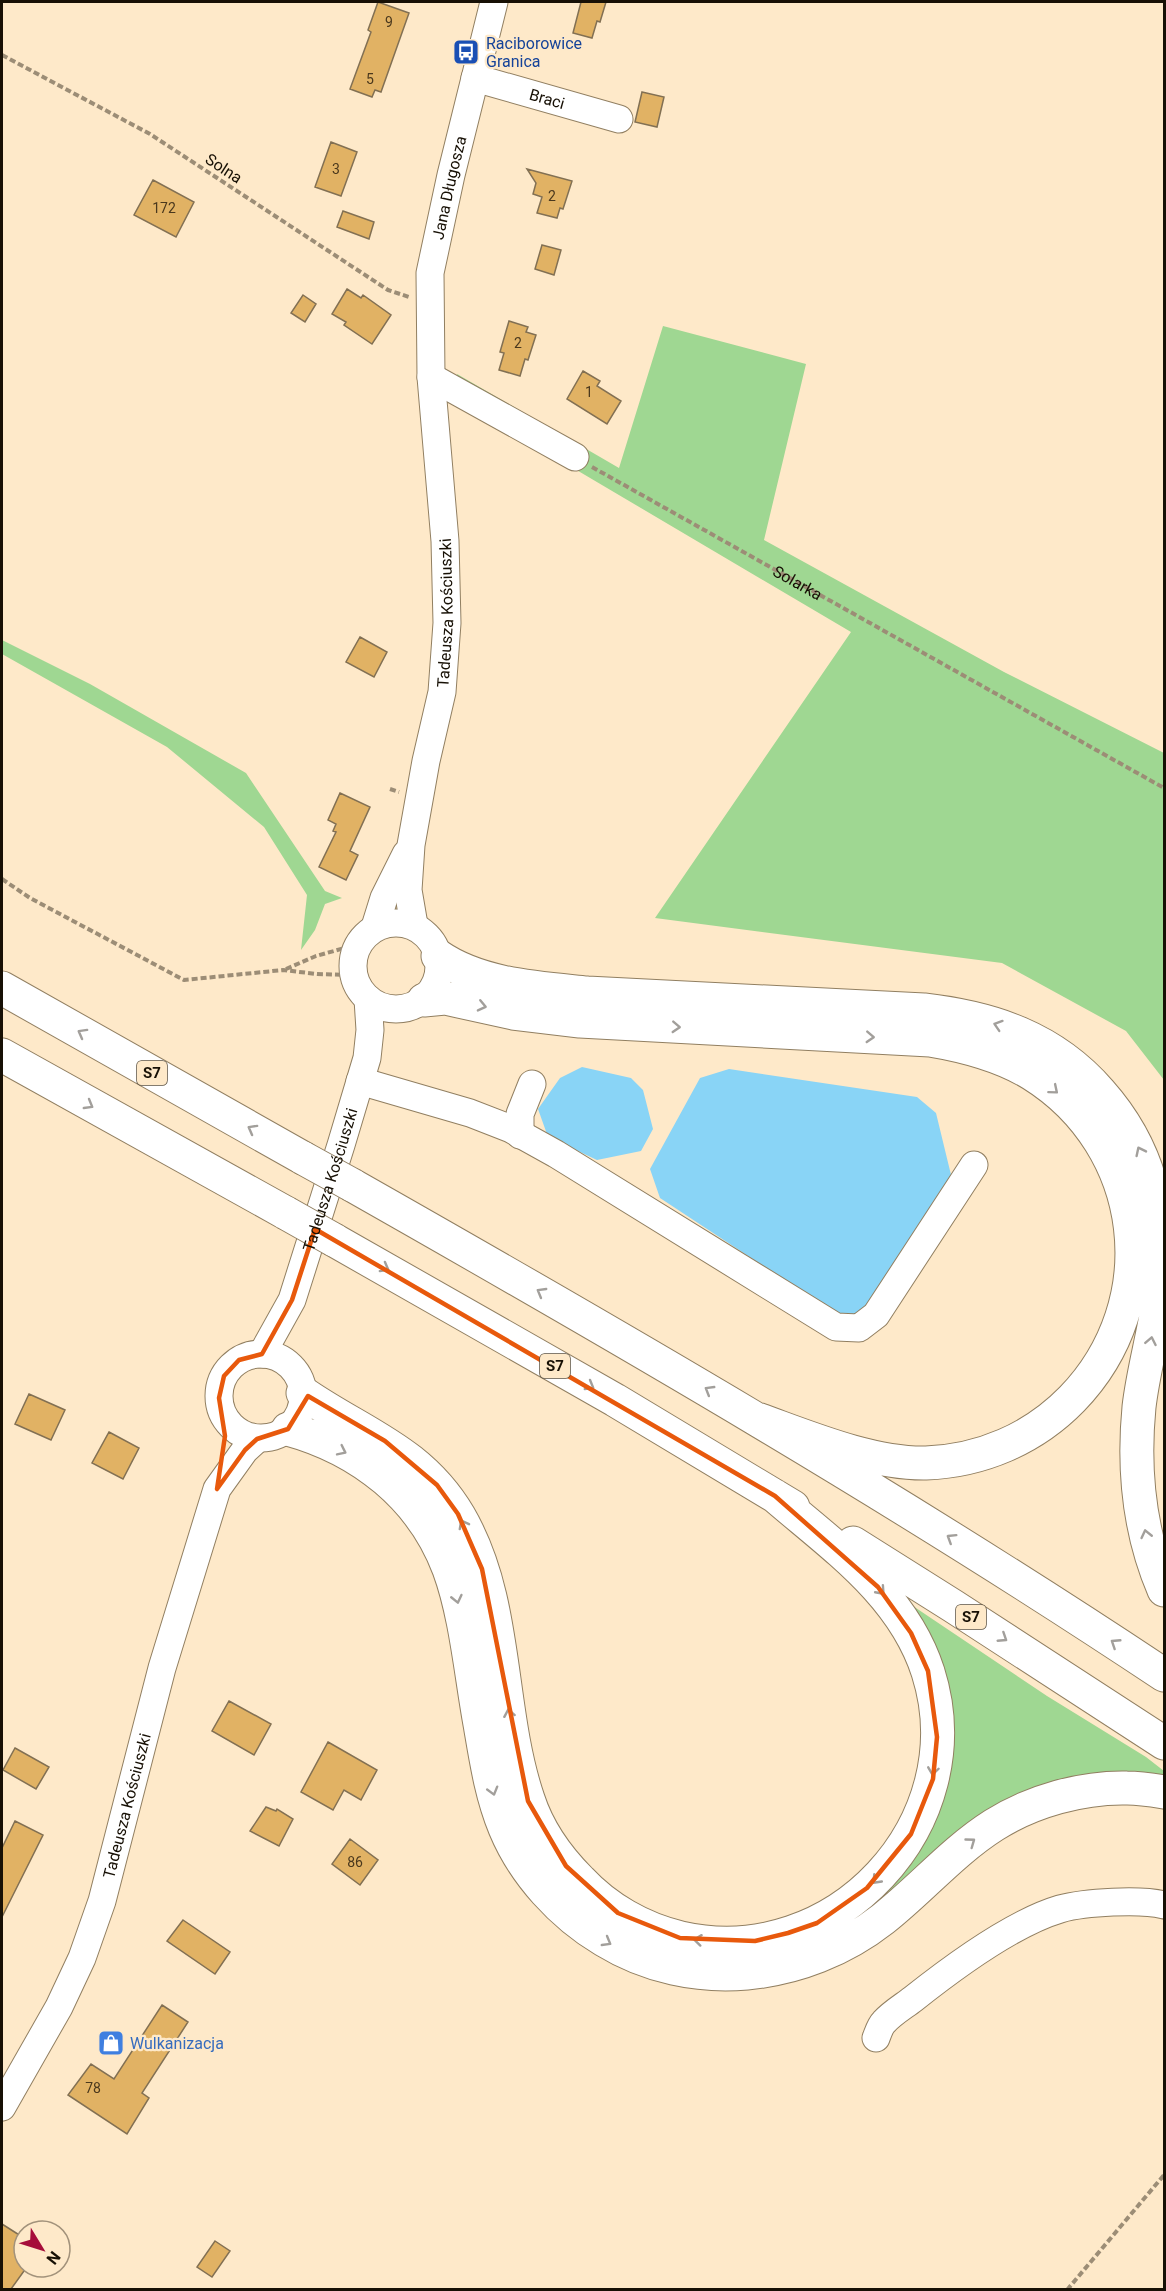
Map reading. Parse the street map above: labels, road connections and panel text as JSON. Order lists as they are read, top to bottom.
{
  "streets": {
    "highway": ["S7"],
    "street": ["Braci", "Jana Długosza", "Tadeusza Kościuszki"],
    "path": ["Solna", "Solarka"]
  },
  "crossings": [
    ["Braci", "Jana Długosza"],
    ["Solna", "Jana Długosza"],
    ["Jana Długosza", "Tadeusza Kościuszki"]
  ],
  "places": {
    "bus stop": ["Raciborowice Granica"],
    "shop": ["Wulkanizacja"]
  },
  "house_numbers": [
    "9",
    "5",
    "3",
    "2",
    "172",
    "2",
    "1",
    "86",
    "78"
  ],
  "north": "bottom right"
}
